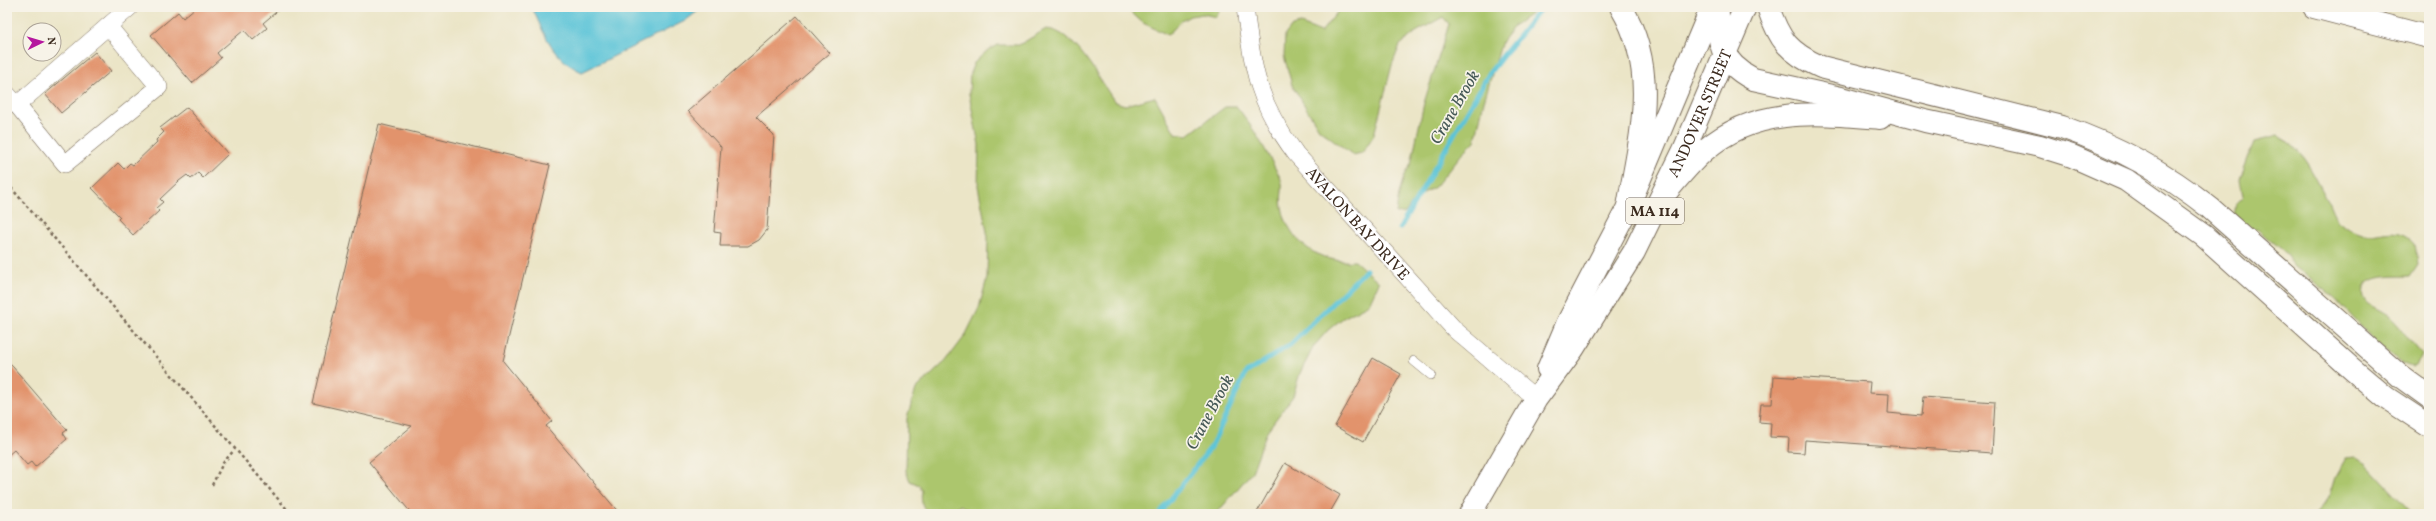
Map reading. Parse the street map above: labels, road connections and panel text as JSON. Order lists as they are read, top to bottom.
{
  "streets": {
    "highway": ["ANDOVER STREET", "MA 114"],
    "street": ["AVALON BAY DRIVE"]
  },
  "crossings": [
    ["ANDOVER STREET", "AVALON BAY DRIVE"]
  ],
  "water": ["Crane Brook"],
  "north": "right"
}
